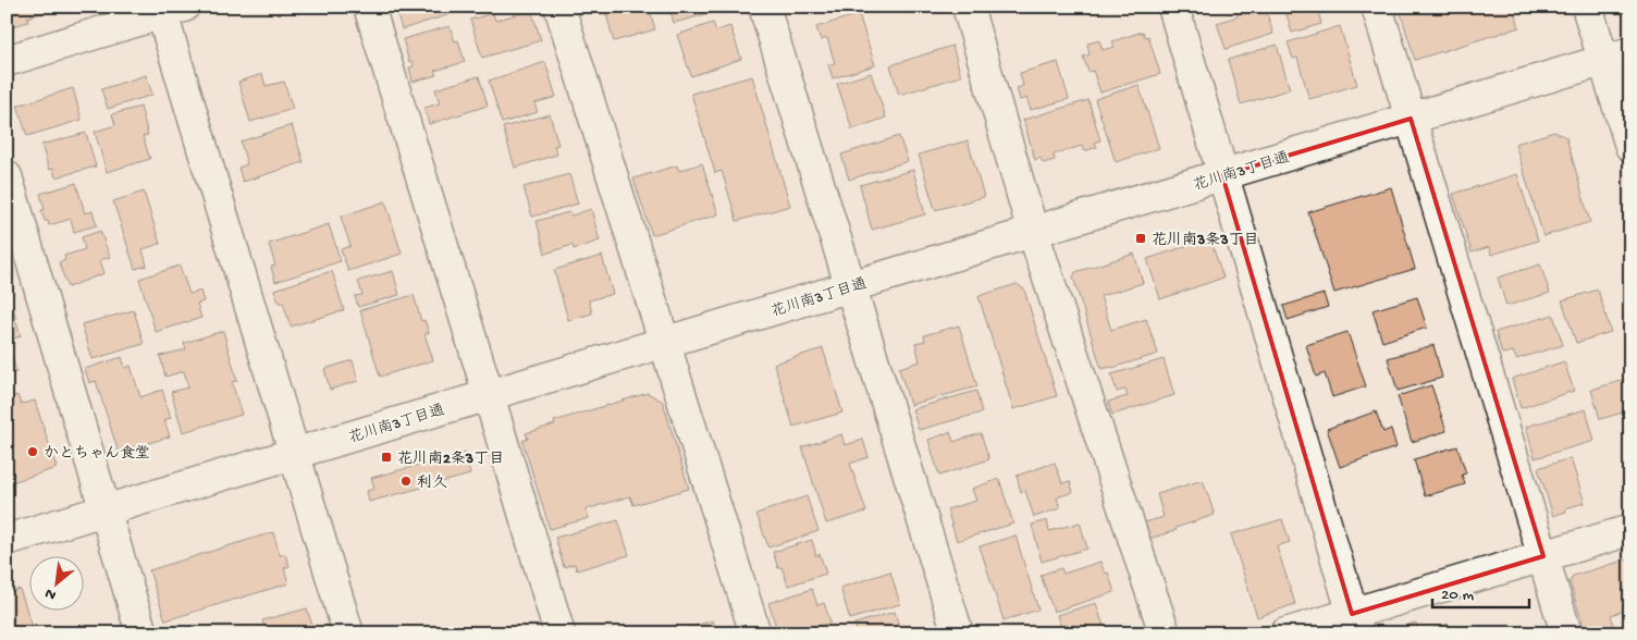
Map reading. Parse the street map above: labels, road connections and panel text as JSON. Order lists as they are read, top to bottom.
{
  "streets": {
    "street": ["花川南3丁目通"]
  },
  "places": {
    "transit": ["花川南3条3丁目", "花川南2条3丁目"],
    "other": ["かとちゃん食堂", "利久"]
  },
  "scale_bar": "20 m",
  "north": "bottom left"
}
